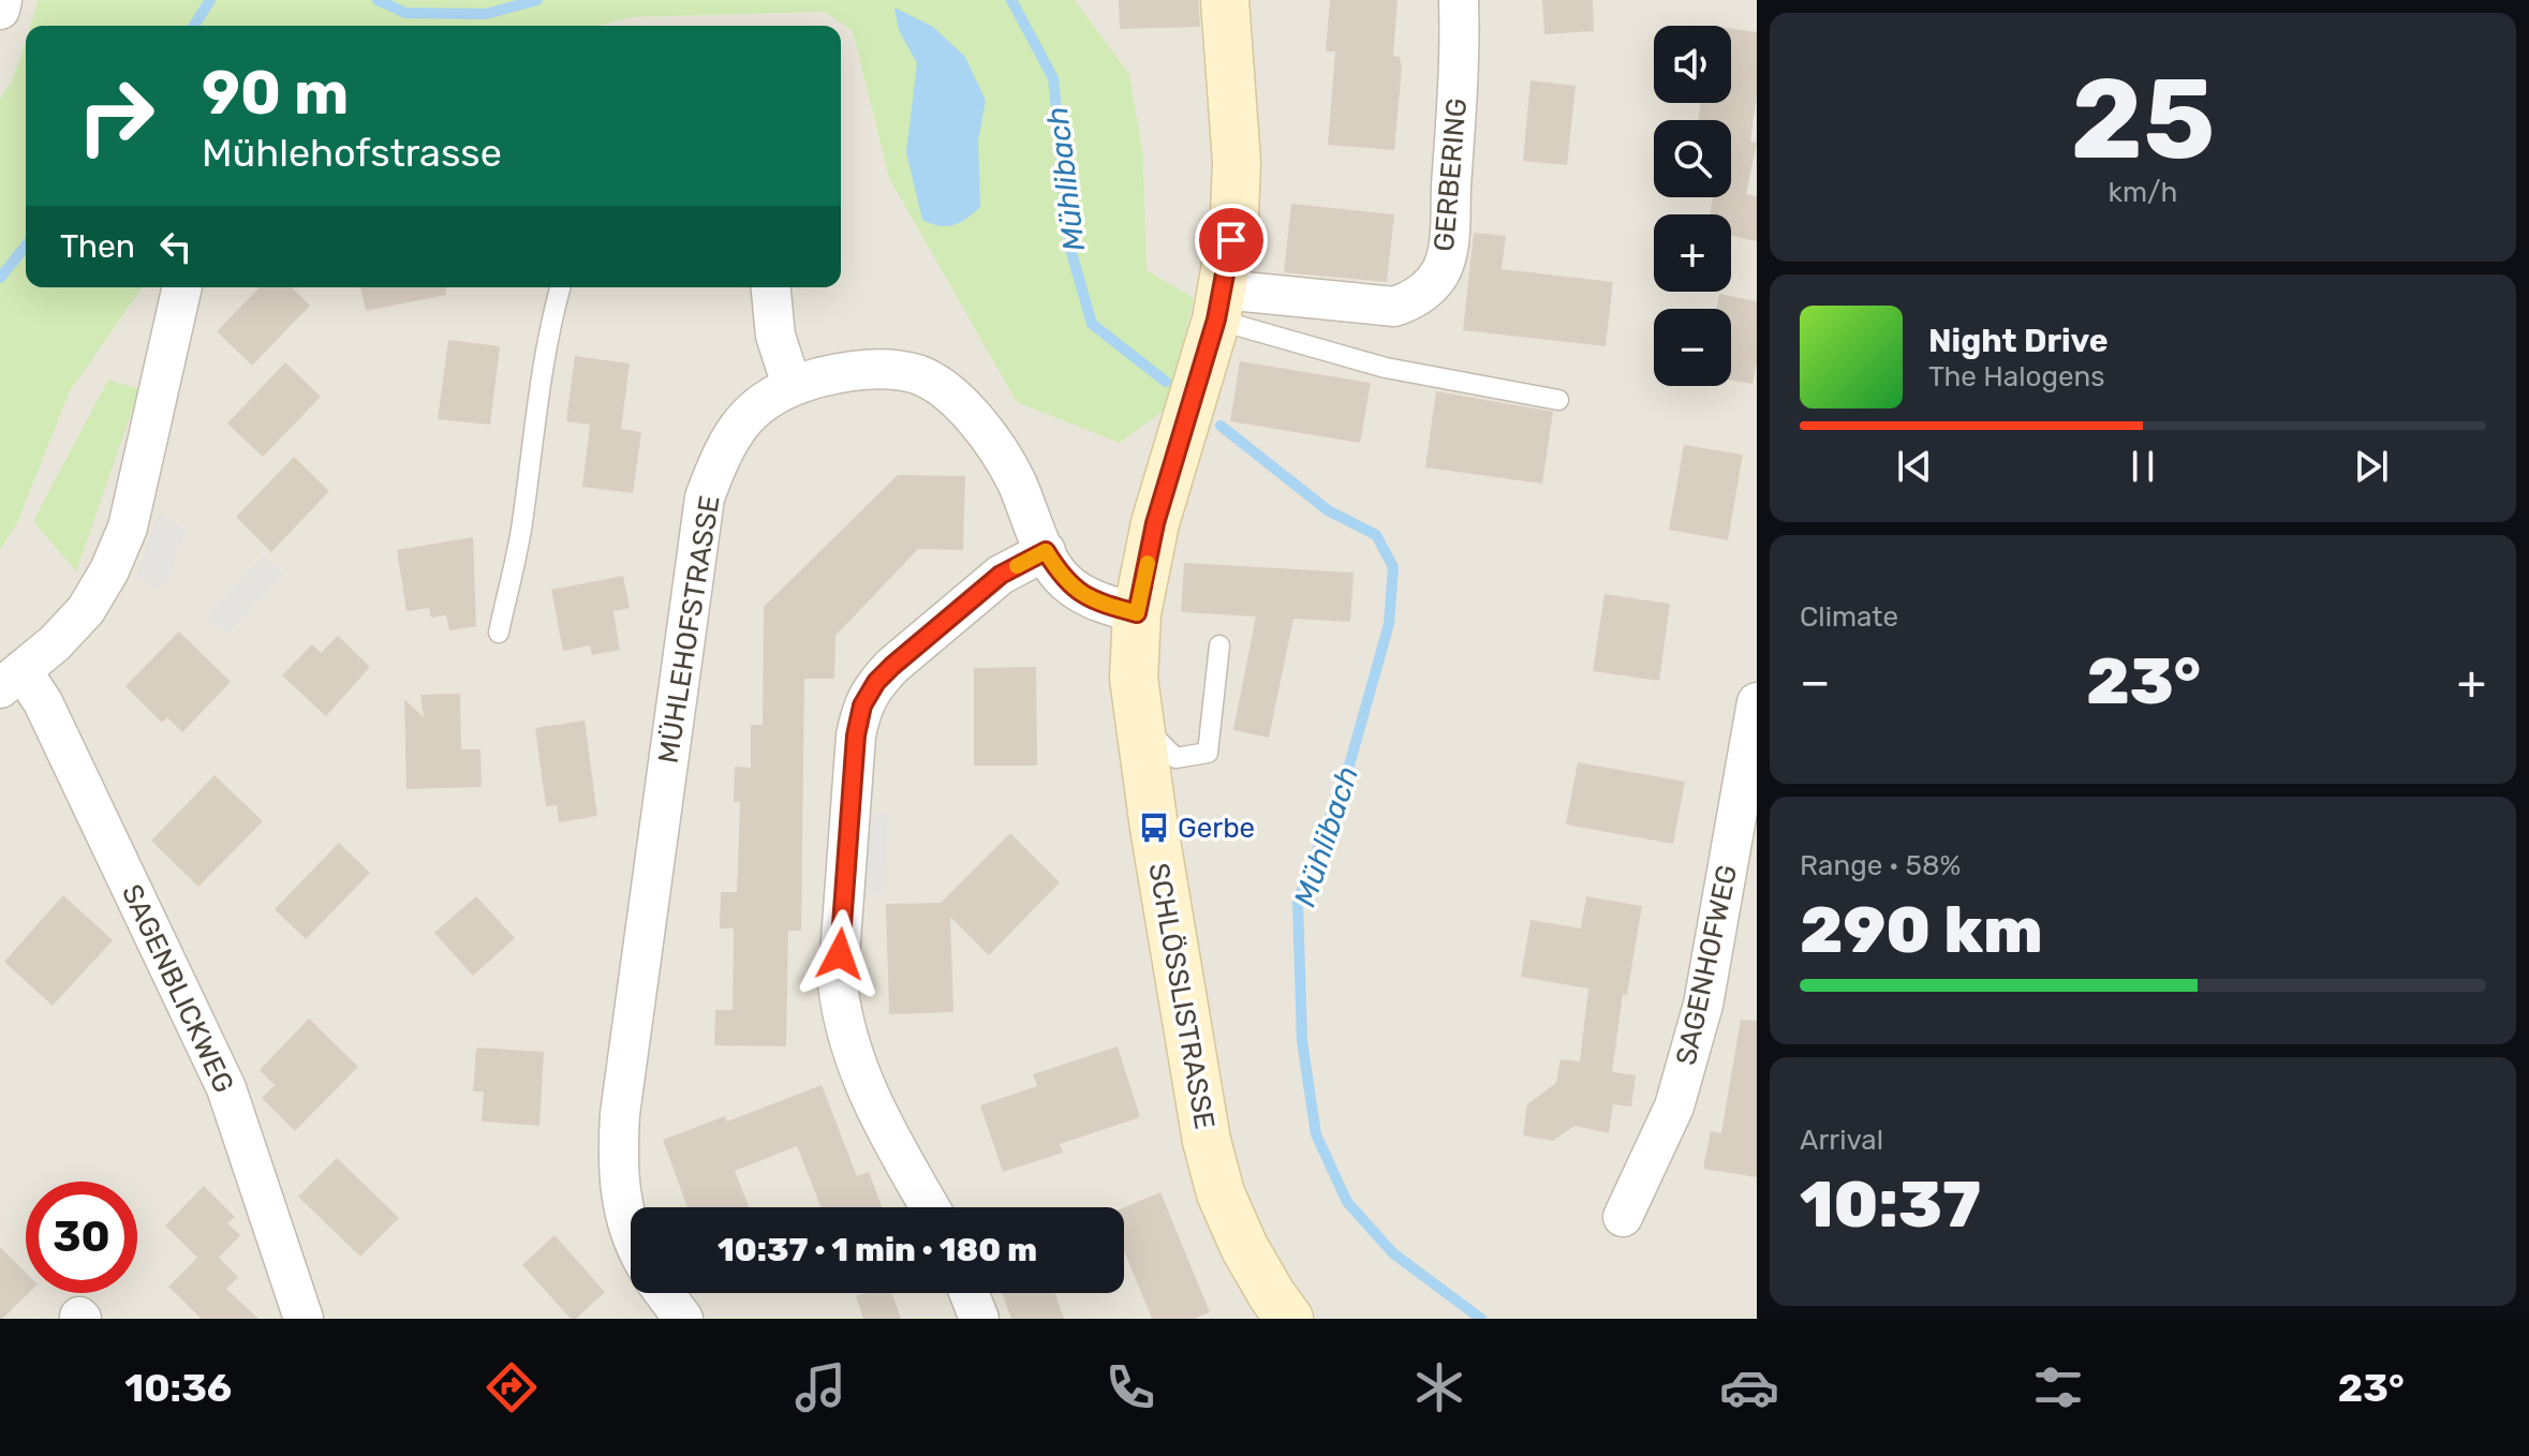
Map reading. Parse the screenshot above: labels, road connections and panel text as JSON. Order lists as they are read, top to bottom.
{
  "streets": {
    "main road": ["SCHLÖSSLISTRASSE"],
    "street": [
      "GERBERING",
      "MÜHLEHOFSTRASSE",
      "SAGENHOFWEG",
      "SAGENBLICKWEG"
    ]
  },
  "crossings": [
    ["GERBERING", "SCHLÖSSLISTRASSE"],
    ["MÜHLEHOFSTRASSE", "SCHLÖSSLISTRASSE"]
  ],
  "water": ["Mühlibach"],
  "places": {
    "bus stop": ["Gerbe"]
  },
  "page": {
    "tile": [
      ["25", "km/h"],
      "Climate",
      ["Range · 58%", "290 km"],
      ["Arrival", "10:37"]
    ],
    "map_buttons": ["+", "−"],
    "turn": ["90 m", "Mühlehofstrasse"],
    "then": "Then",
    "song": ["Night Drive", "The Halogens"],
    "heat": ["−", "23°", "+"],
    "limit": "30",
    "trip": "10:37 · 1 min · 180 m",
    "tabs": ["10:36", "23°"]
  }
}
